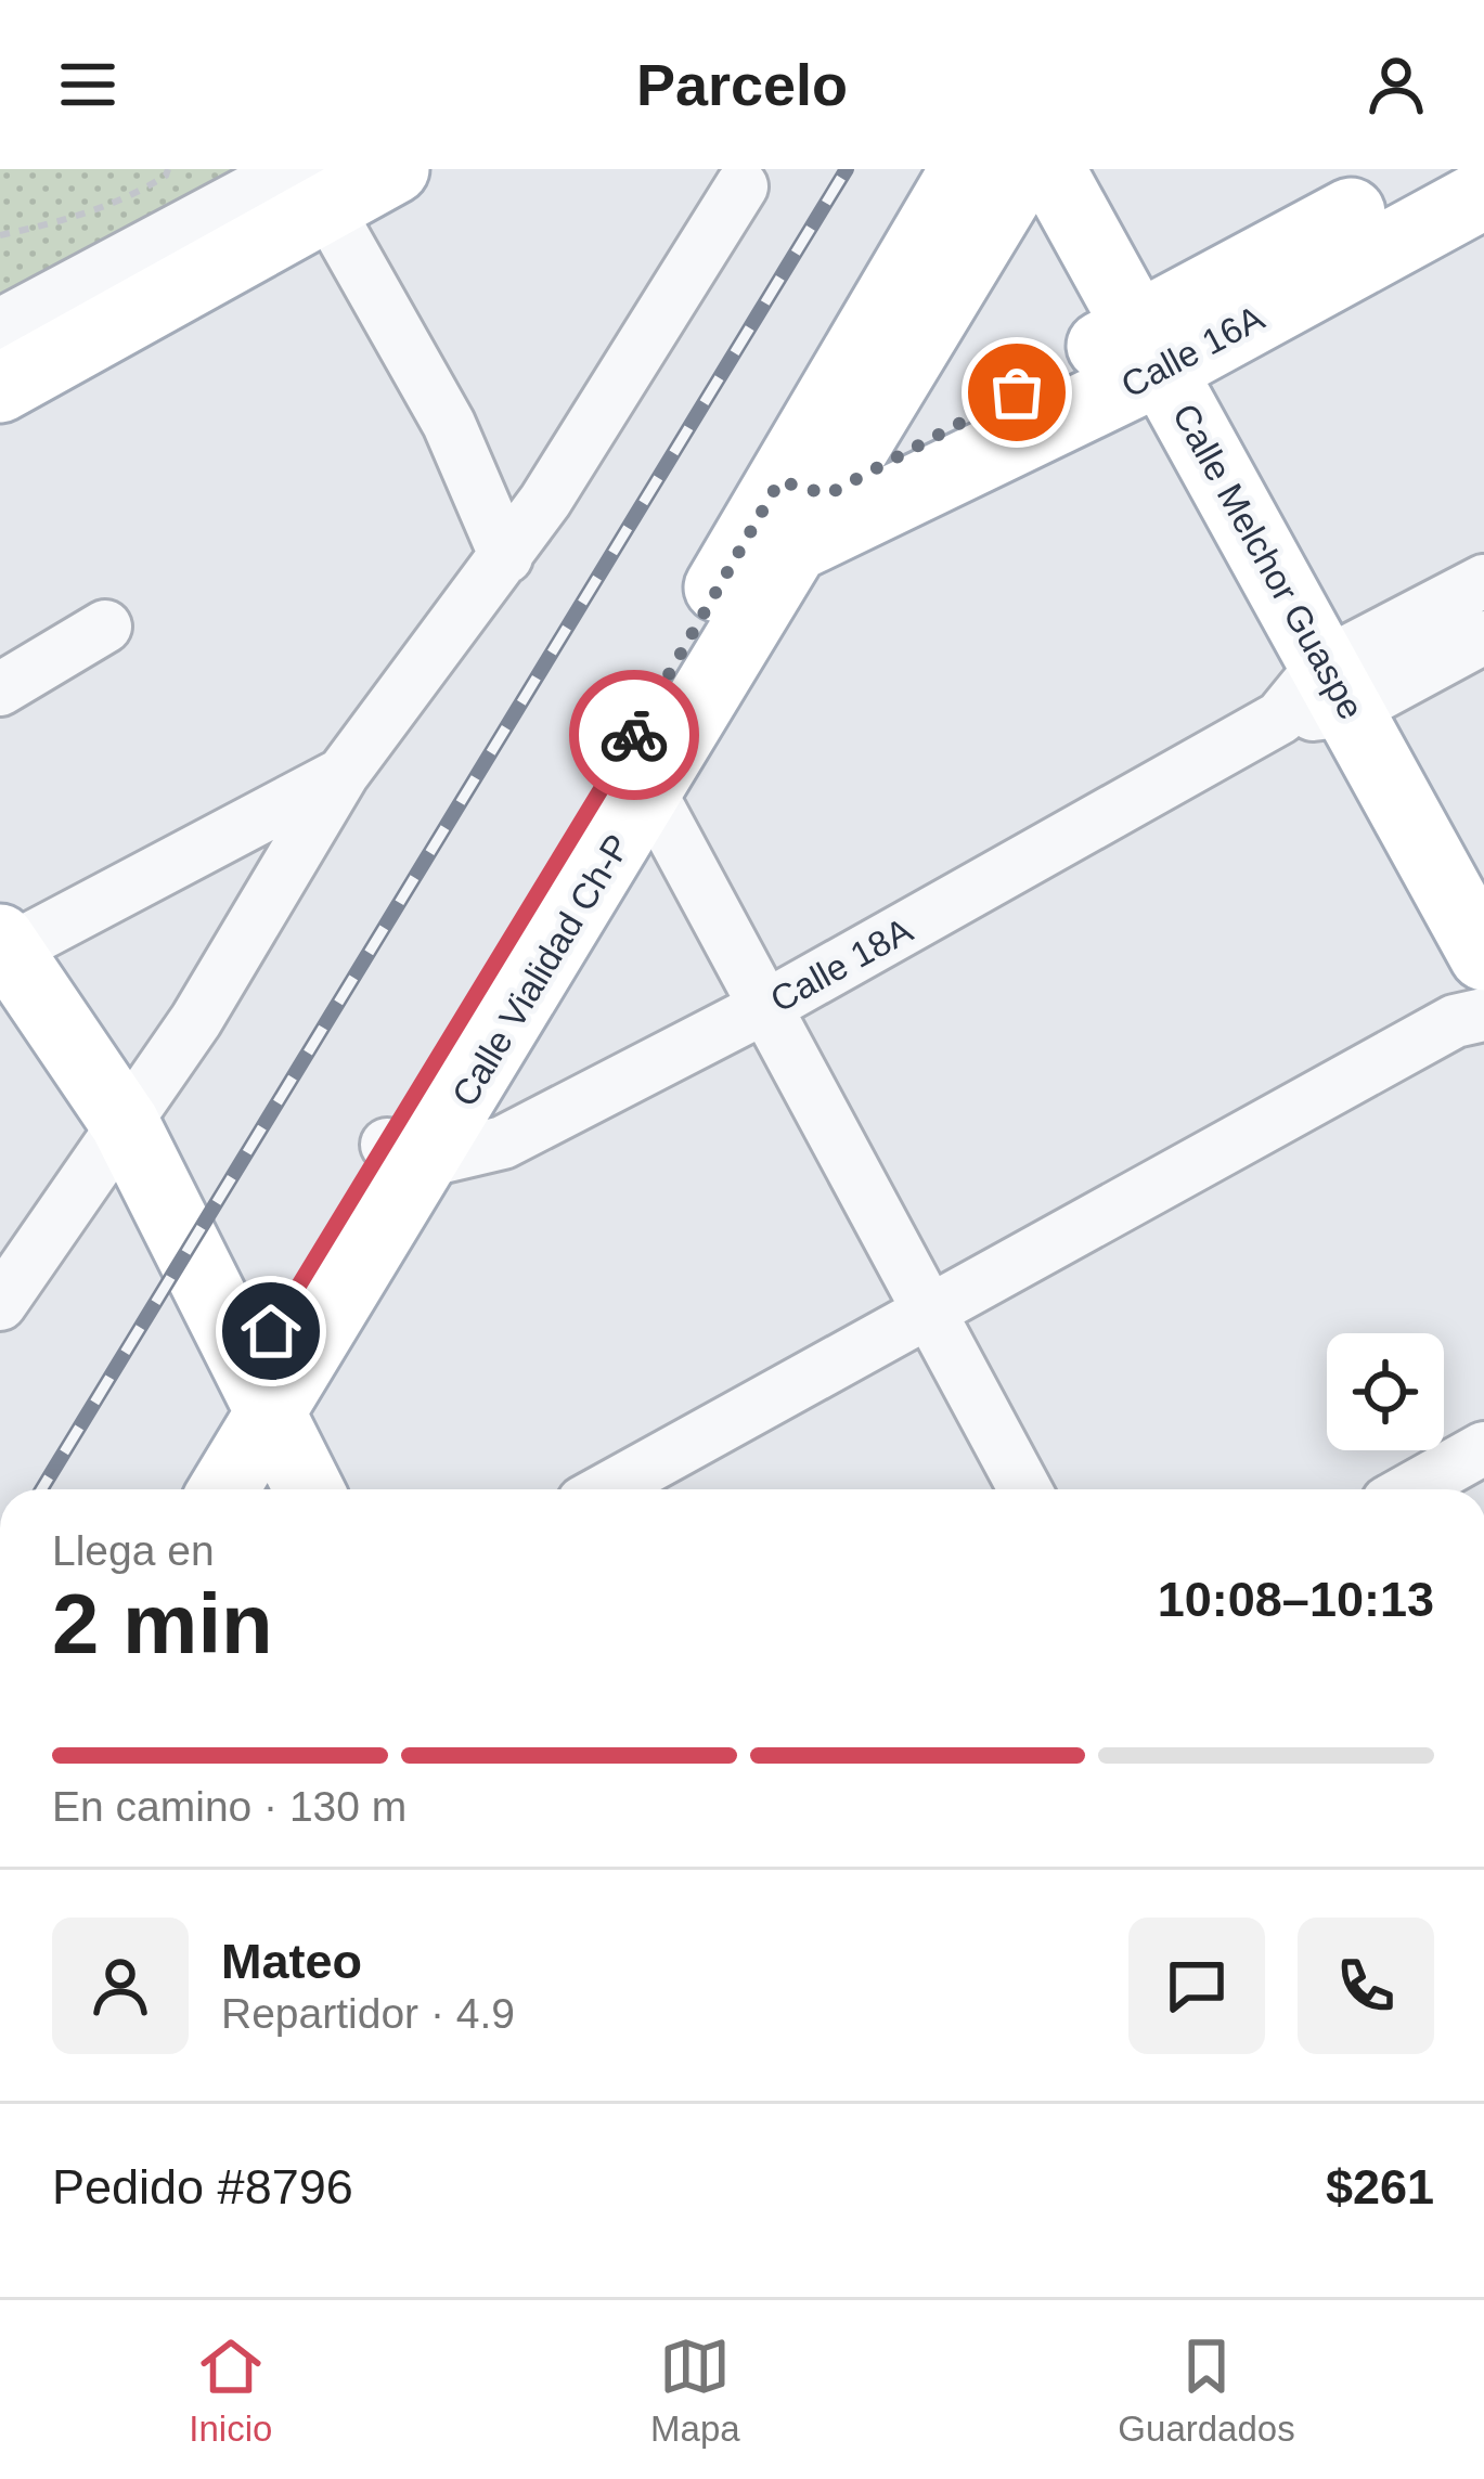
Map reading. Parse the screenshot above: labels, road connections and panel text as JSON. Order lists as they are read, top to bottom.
{
  "streets": {
    "main road": ["Calle 16A", "Calle Melchor Guaspe", "Calle Vialidad Ch-P"],
    "street": ["Calle 18A"]
  },
  "crossings": [
    ["Calle 16A", "Calle Melchor Guaspe"],
    ["Calle 16A", "Calle Vialidad Ch-P"],
    ["Calle Melchor Guaspe", "Calle 18A"],
    ["Calle 18A", "Calle Vialidad Ch-P"]
  ],
  "page": {
    "header": "Parcelo",
    "heading": ["2 min", "Llega en", "10:08–10:13"],
    "panel": [
      "Mateo",
      "Repartidor · 4.9",
      "Pedido #8796",
      "$261"
    ],
    "bar": "En camino · 130 m",
    "tabs": ["Inicio", "Mapa", "Guardados"]
  }
}
